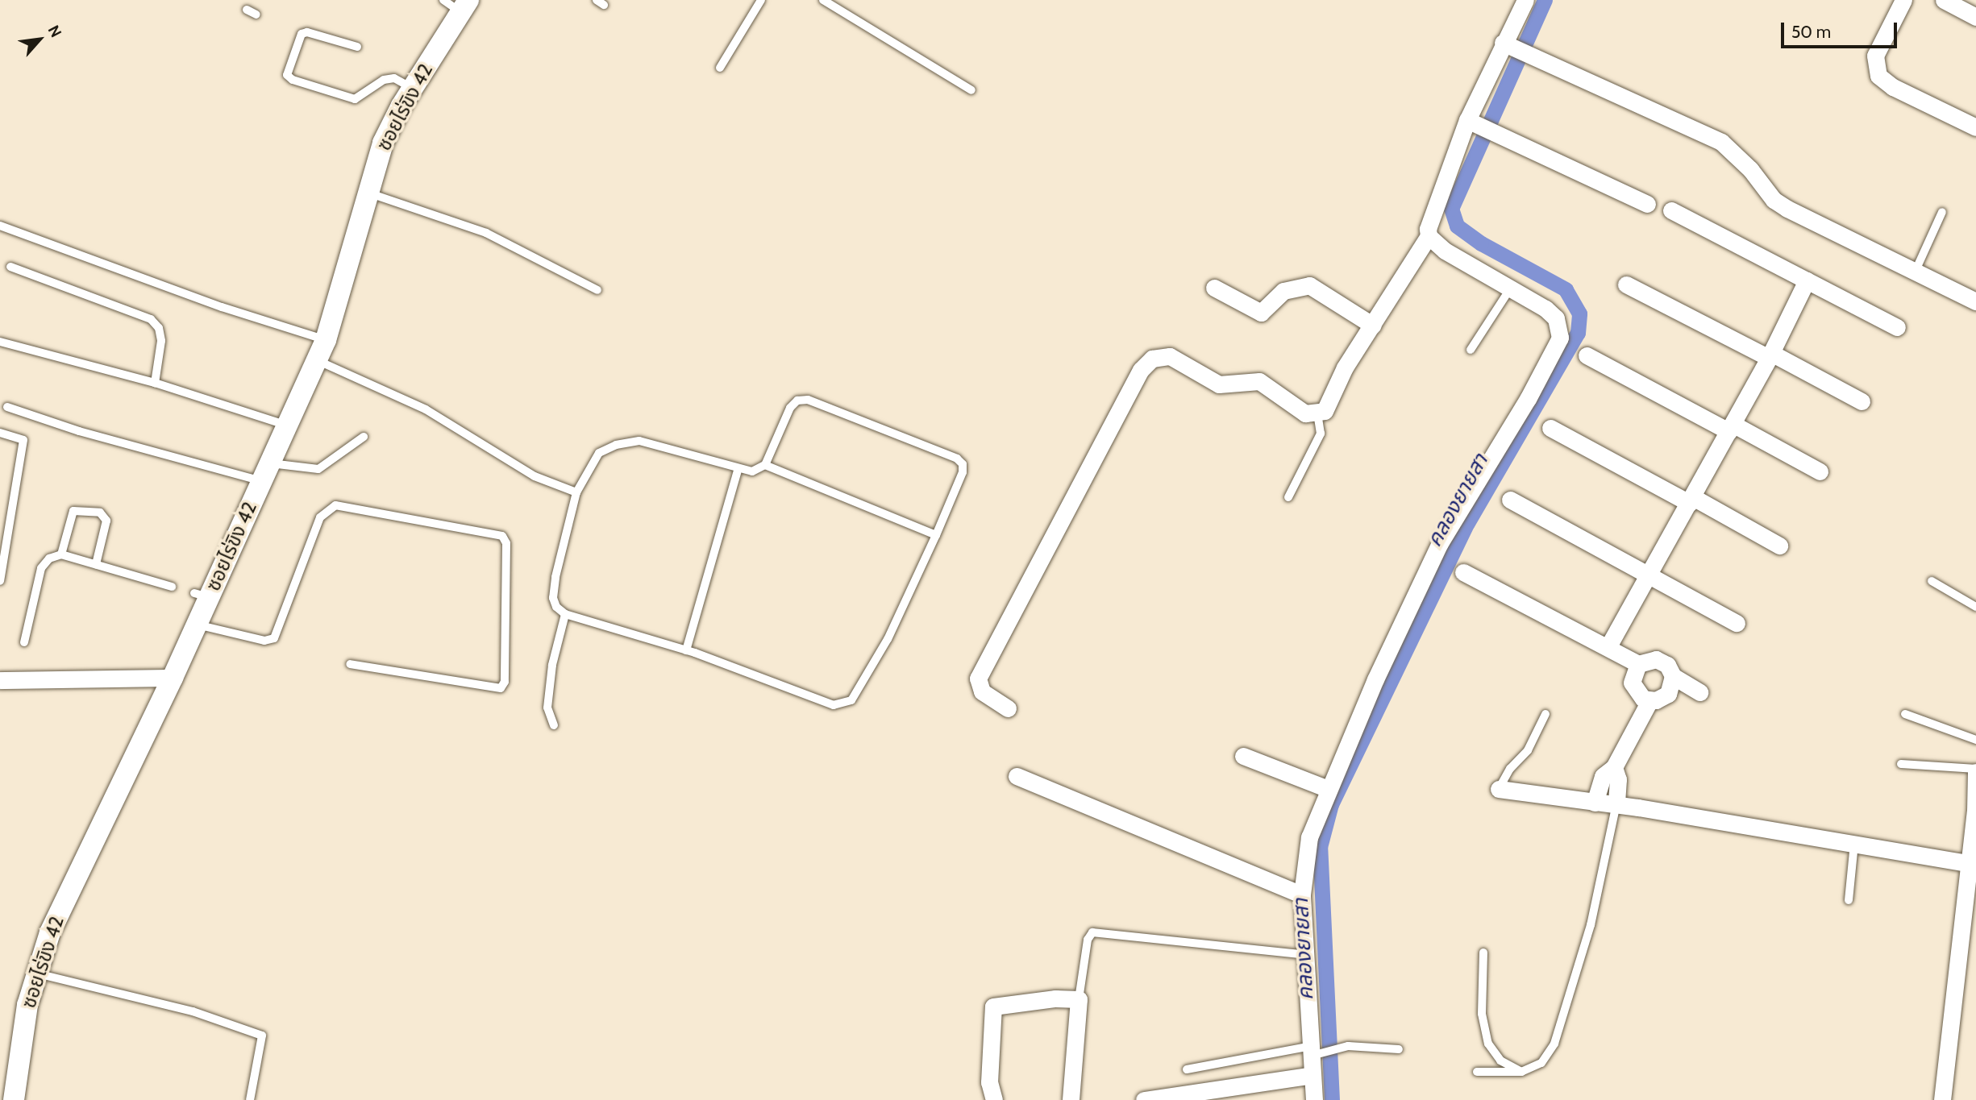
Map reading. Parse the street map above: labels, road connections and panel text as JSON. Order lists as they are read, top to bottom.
{
  "streets": {
    "street": ["ซอยไร่ขิง 42"]
  },
  "water": ["คลองยายสา"],
  "scale_bar": "50 m",
  "north": "top right"
}
